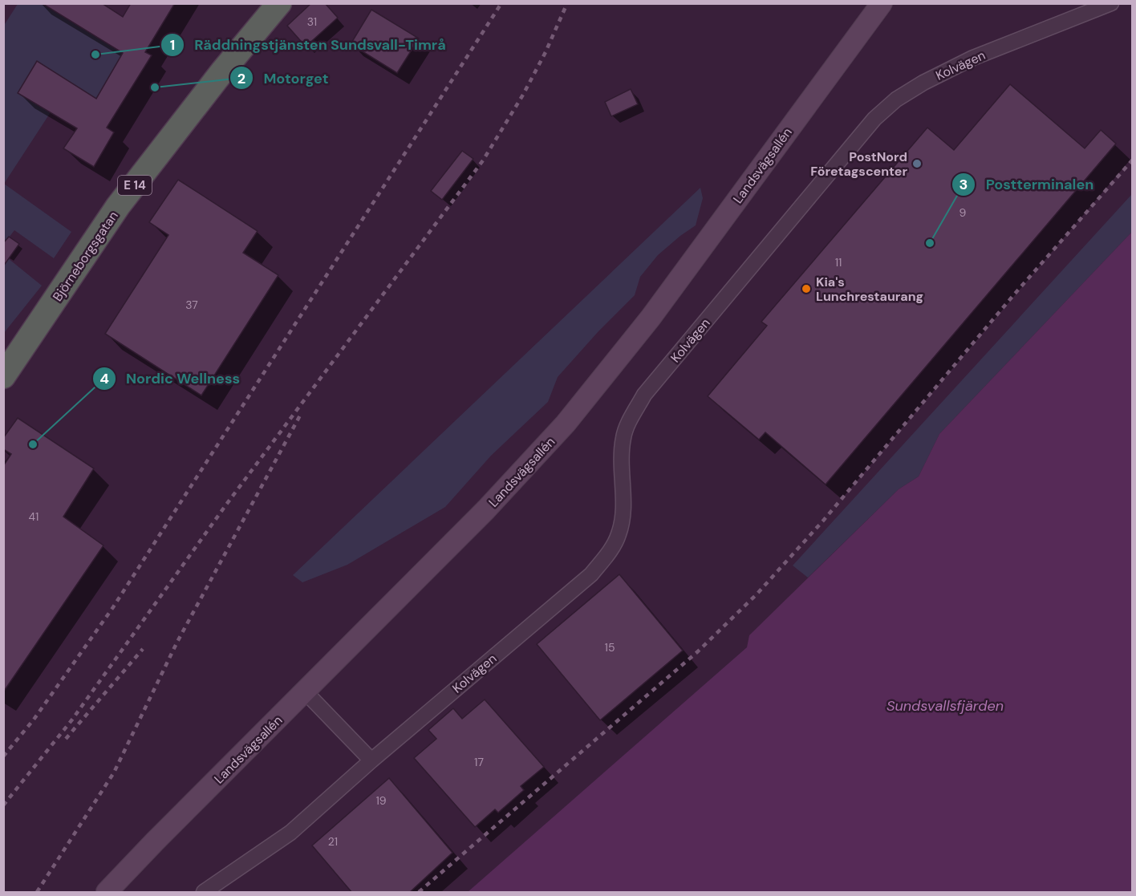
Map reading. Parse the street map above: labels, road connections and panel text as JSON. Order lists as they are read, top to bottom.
{
  "streets": {
    "highway": ["E 14", "Björneborgsgatan"],
    "main road": ["Landsvägsallén"],
    "street": ["Kolvägen"]
  },
  "water": ["Sundsvallsfjärden"],
  "places": [
    "Räddningstjänsten Sundsvall-Timrå",
    "Motorget",
    "PostNord Företagscenter",
    "Postterminalen",
    "Kia's Lunchrestaurang",
    "Nordic Wellness"
  ],
  "house_numbers": [
    "31",
    "9",
    "11",
    "37",
    "41",
    "15",
    "17",
    "19",
    "21"
  ]
}
